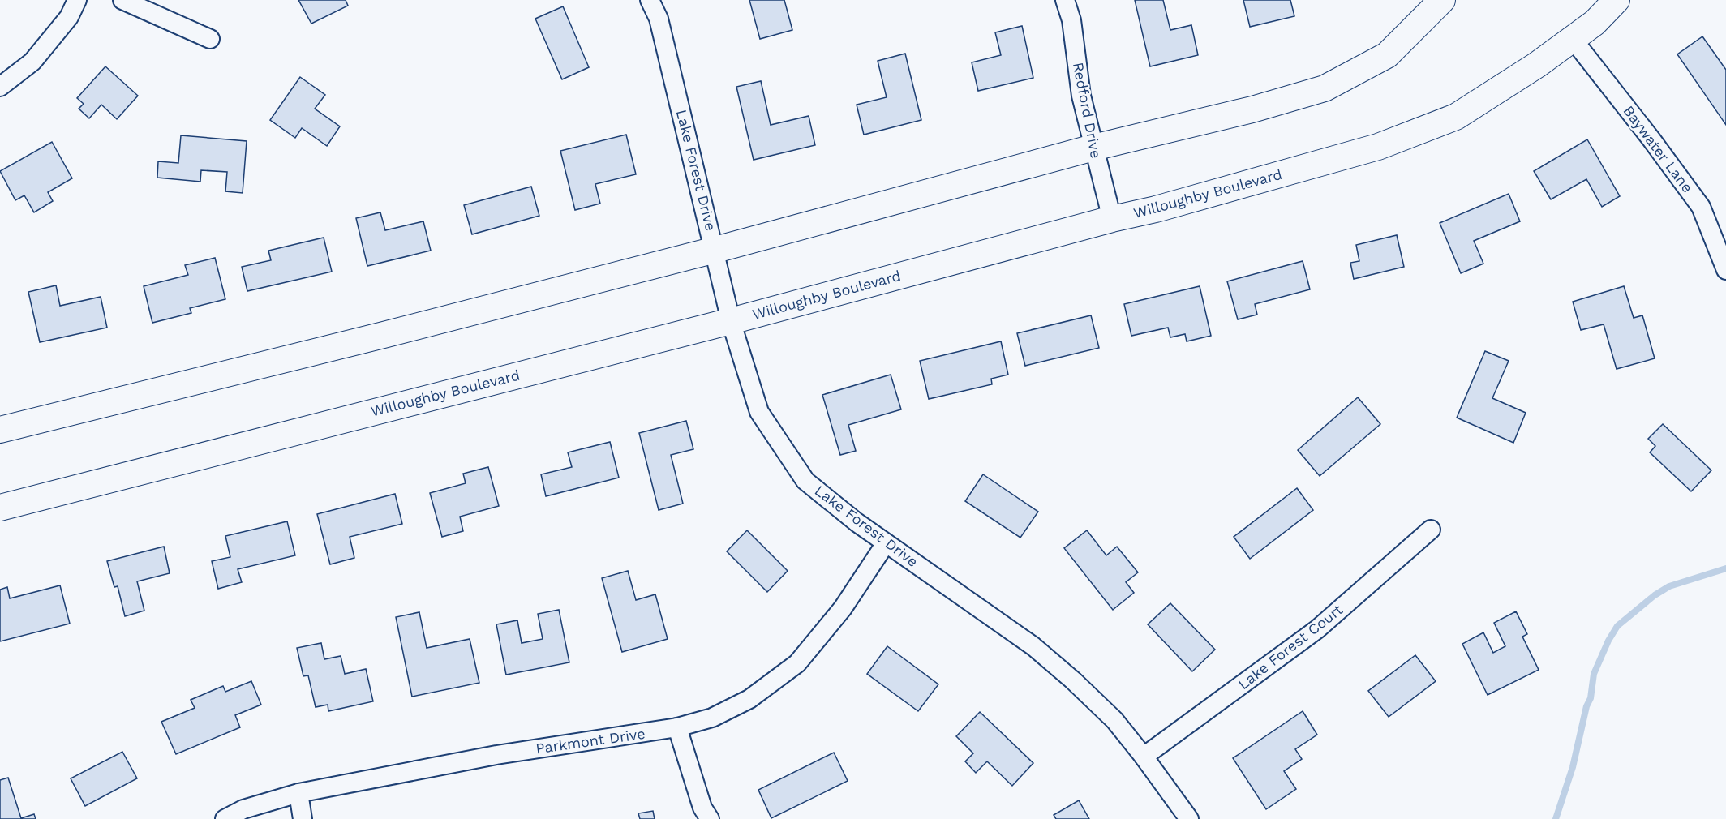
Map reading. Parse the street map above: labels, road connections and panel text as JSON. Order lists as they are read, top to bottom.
{
  "streets": {
    "street": [
      "Redford Drive",
      "Baywater Lane",
      "Lake Forest Drive",
      "Willoughby Boulevard",
      "Lake Forest Court",
      "Parkmont Drive"
    ]
  },
  "crossings": [
    ["Redford Drive", "Willoughby Boulevard"],
    ["Baywater Lane", "Willoughby Boulevard"],
    ["Lake Forest Drive", "Willoughby Boulevard"],
    ["Lake Forest Drive", "Lake Forest Court"],
    ["Lake Forest Drive", "Parkmont Drive"]
  ]
}
